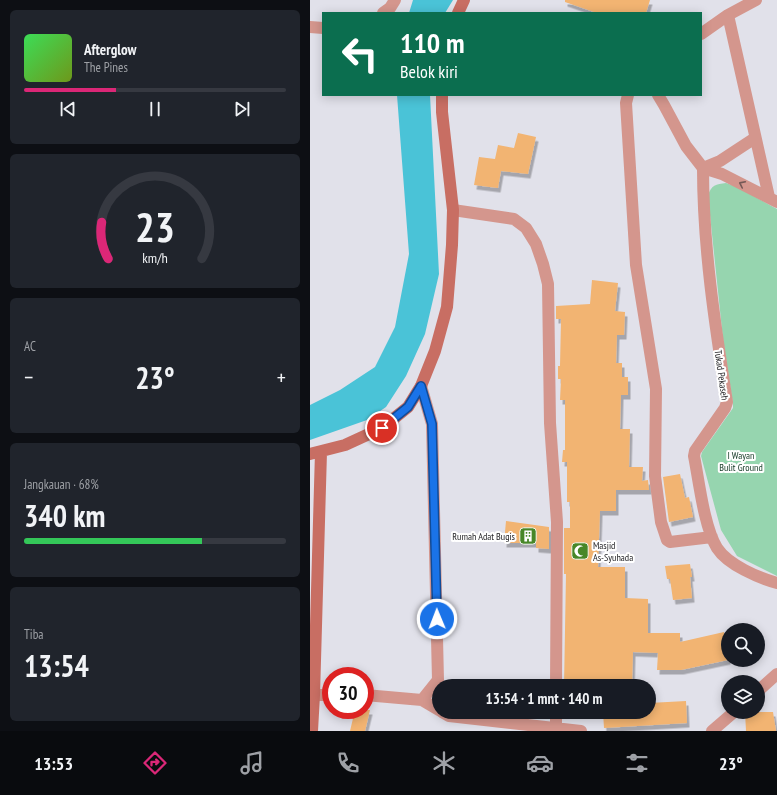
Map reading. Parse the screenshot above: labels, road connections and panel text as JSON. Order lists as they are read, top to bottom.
{
  "streets": {
    "street": ["Tukad Pekaseh"]
  },
  "parks": ["I Wayan Bulit Ground"],
  "places": {
    "building": ["Rumah Adat Bugis"],
    "mosque": ["Masjid As-Syuhada"]
  },
  "page": {
    "turn": ["110 m", "Belok kiri"],
    "song": ["Afterglow", "The Pines"],
    "tile": [
      "AC",
      ["Jangkauan · 68%", "340 km"],
      ["Tiba", "13:54"]
    ],
    "heat": ["−", "23°", "+"],
    "limit": "30",
    "trip": "13:54 · 1 mnt · 140 m",
    "tabs": ["13:53", "23°"],
    "gauge": ["23", "km/h"]
  }
}
